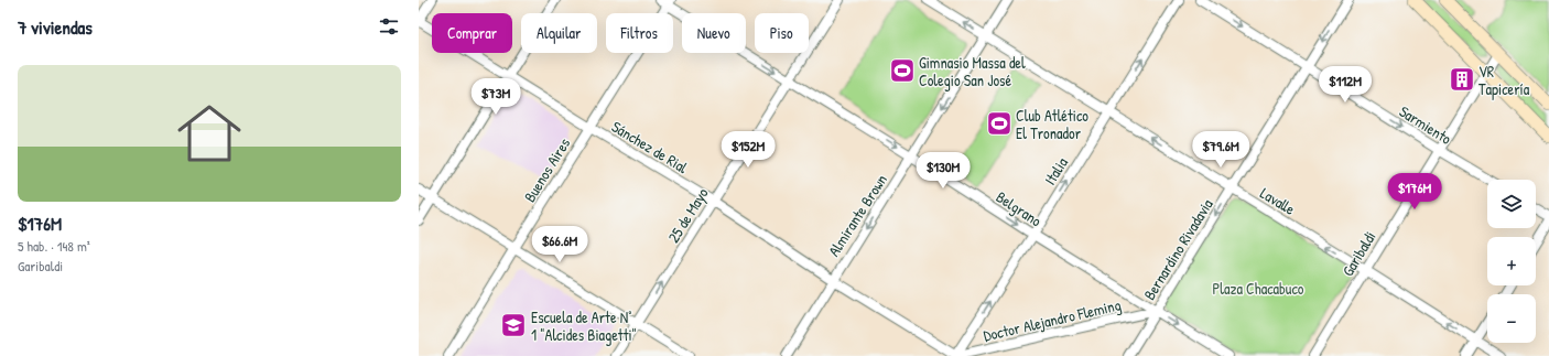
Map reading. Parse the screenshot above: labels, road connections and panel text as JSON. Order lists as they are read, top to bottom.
{
  "streets": {
    "street": [
      "Sarmiento",
      "Sánchez de Rial",
      "Buenos Aires",
      "Italia",
      "Lavalle",
      "Belgrano",
      "25 de Mayo",
      "Almirante Brown",
      "Bernardino Rivadavia",
      "Garibaldi",
      "Doctor Alejandro Fleming"
    ]
  },
  "crossings": [
    ["Sarmiento", "Bernardino Rivadavia"],
    ["Sarmiento", "Garibaldi"],
    ["Sánchez de Rial", "Buenos Aires"],
    ["Sánchez de Rial", "Italia"],
    ["Sánchez de Rial", "25 de Mayo"],
    ["Sánchez de Rial", "Almirante Brown"],
    ["Sánchez de Rial", "Doctor Alejandro Fleming"],
    ["Buenos Aires", "Belgrano"],
    ["Italia", "Lavalle"],
    ["Italia", "Belgrano"],
    ["Italia", "Doctor Alejandro Fleming"],
    ["Lavalle", "Almirante Brown"],
    ["Lavalle", "Bernardino Rivadavia"],
    ["Lavalle", "Garibaldi"],
    ["Belgrano", "25 de Mayo"],
    ["Belgrano", "Almirante Brown"],
    ["Belgrano", "Bernardino Rivadavia"],
    ["Belgrano", "Doctor Alejandro Fleming"],
    ["Bernardino Rivadavia", "Doctor Alejandro Fleming"]
  ],
  "one_way": [
    "Sarmiento",
    "Italia",
    "Lavalle",
    "Belgrano",
    "Almirante Brown",
    "Bernardino Rivadavia"
  ],
  "parks": ["Plaza Chacabuco"],
  "places": {
    "sports": ["Gimnasio Massa del Colegio San José", "Club Atlético El Tronador"],
    "building": ["VR Tapicería"],
    "school or university": ["Escuela de Arte N° 1 \"Alcides Biagetti\""]
  },
  "page": {
    "heading": "7 viviendas",
    "chip": [
      "Comprar",
      "Alquilar",
      "Filtros",
      "Nuevo",
      "Piso"
    ],
    "list": [
      {
        "name": "$176M",
        "note": "5 hab. · 148 m² · Garibaldi"
      }
    ],
    "price": [
      "$112M",
      "$73M",
      "$152M",
      "$79.6M",
      "$130M",
      "$176M",
      "$66.6M"
    ],
    "map_buttons": ["+", "−"]
  }
}
